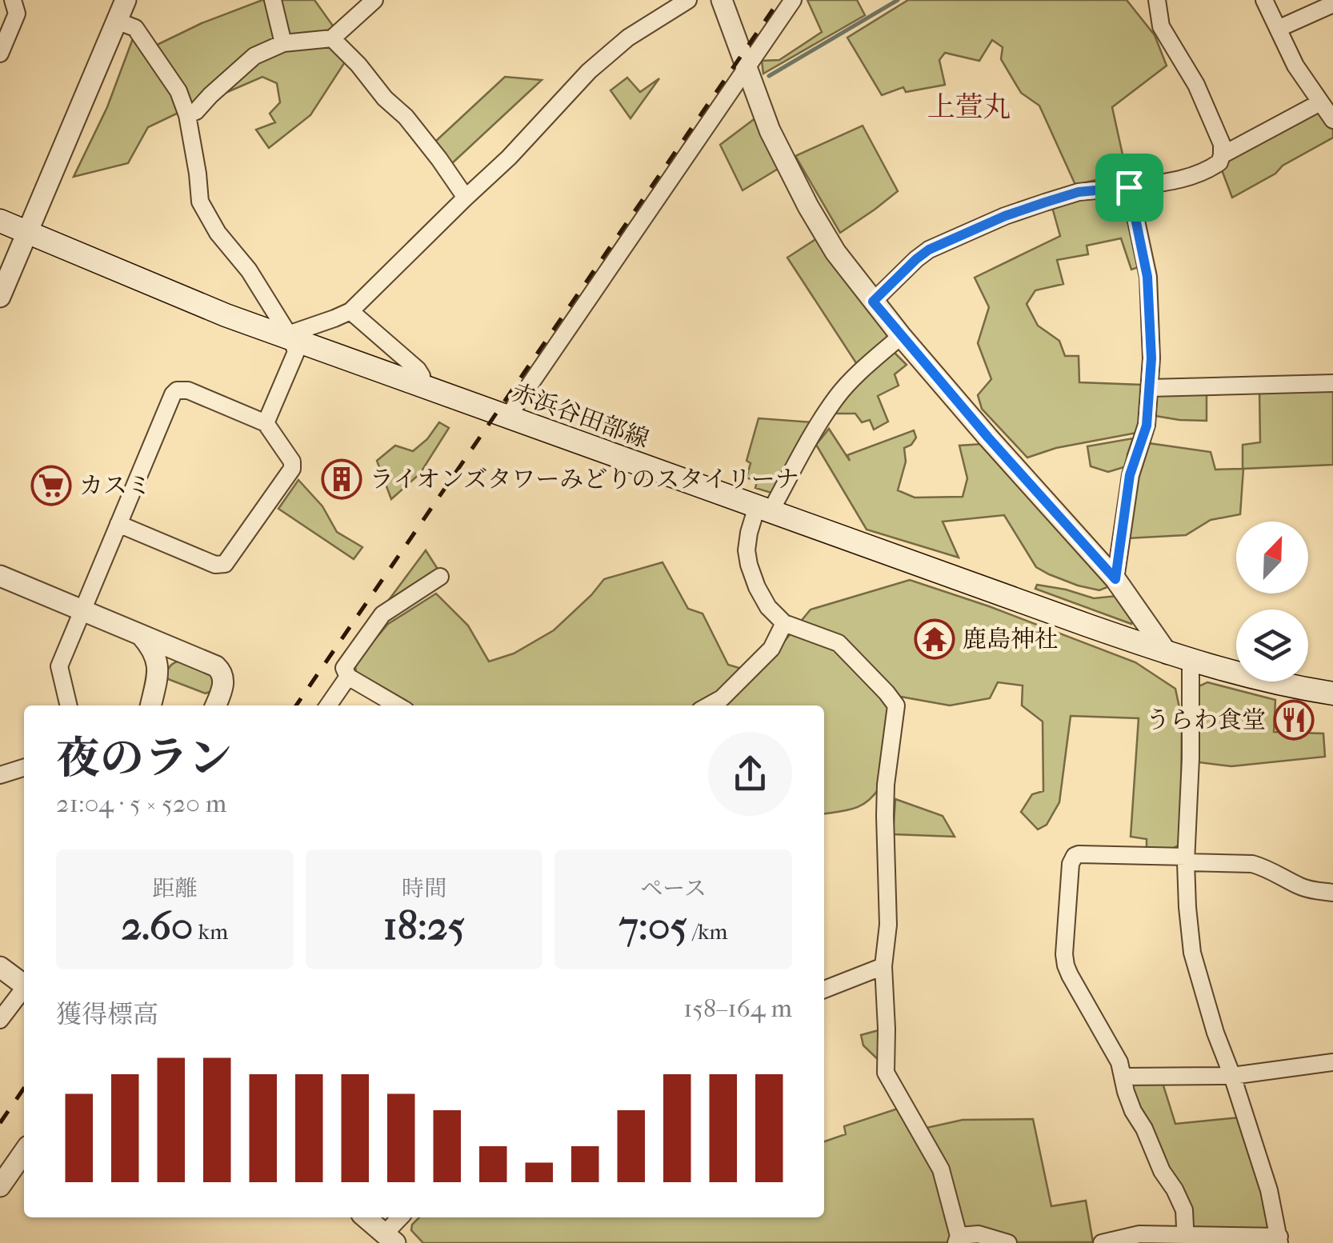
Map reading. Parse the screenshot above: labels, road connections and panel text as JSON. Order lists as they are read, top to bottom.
{
  "streets": {
    "main road": ["赤浜谷田部線"]
  },
  "districts": ["上萱丸"],
  "places": {
    "building": ["ライオンズタワーみどりのスタイリーナ"],
    "supermarket": ["カスミ"],
    "temple": ["鹿島神社"],
    "restaurant": ["うらわ食堂"]
  },
  "north": "top right",
  "page": {
    "heading": ["夜のラン", "21:04 · 5 × 520 m"],
    "stats": [
      ["距離", "2.60 km"],
      ["時間", "18:25"],
      ["ペース", "7:05 /km"]
    ],
    "chart": ["獲得標高", "158–164 m"]
  }
}
